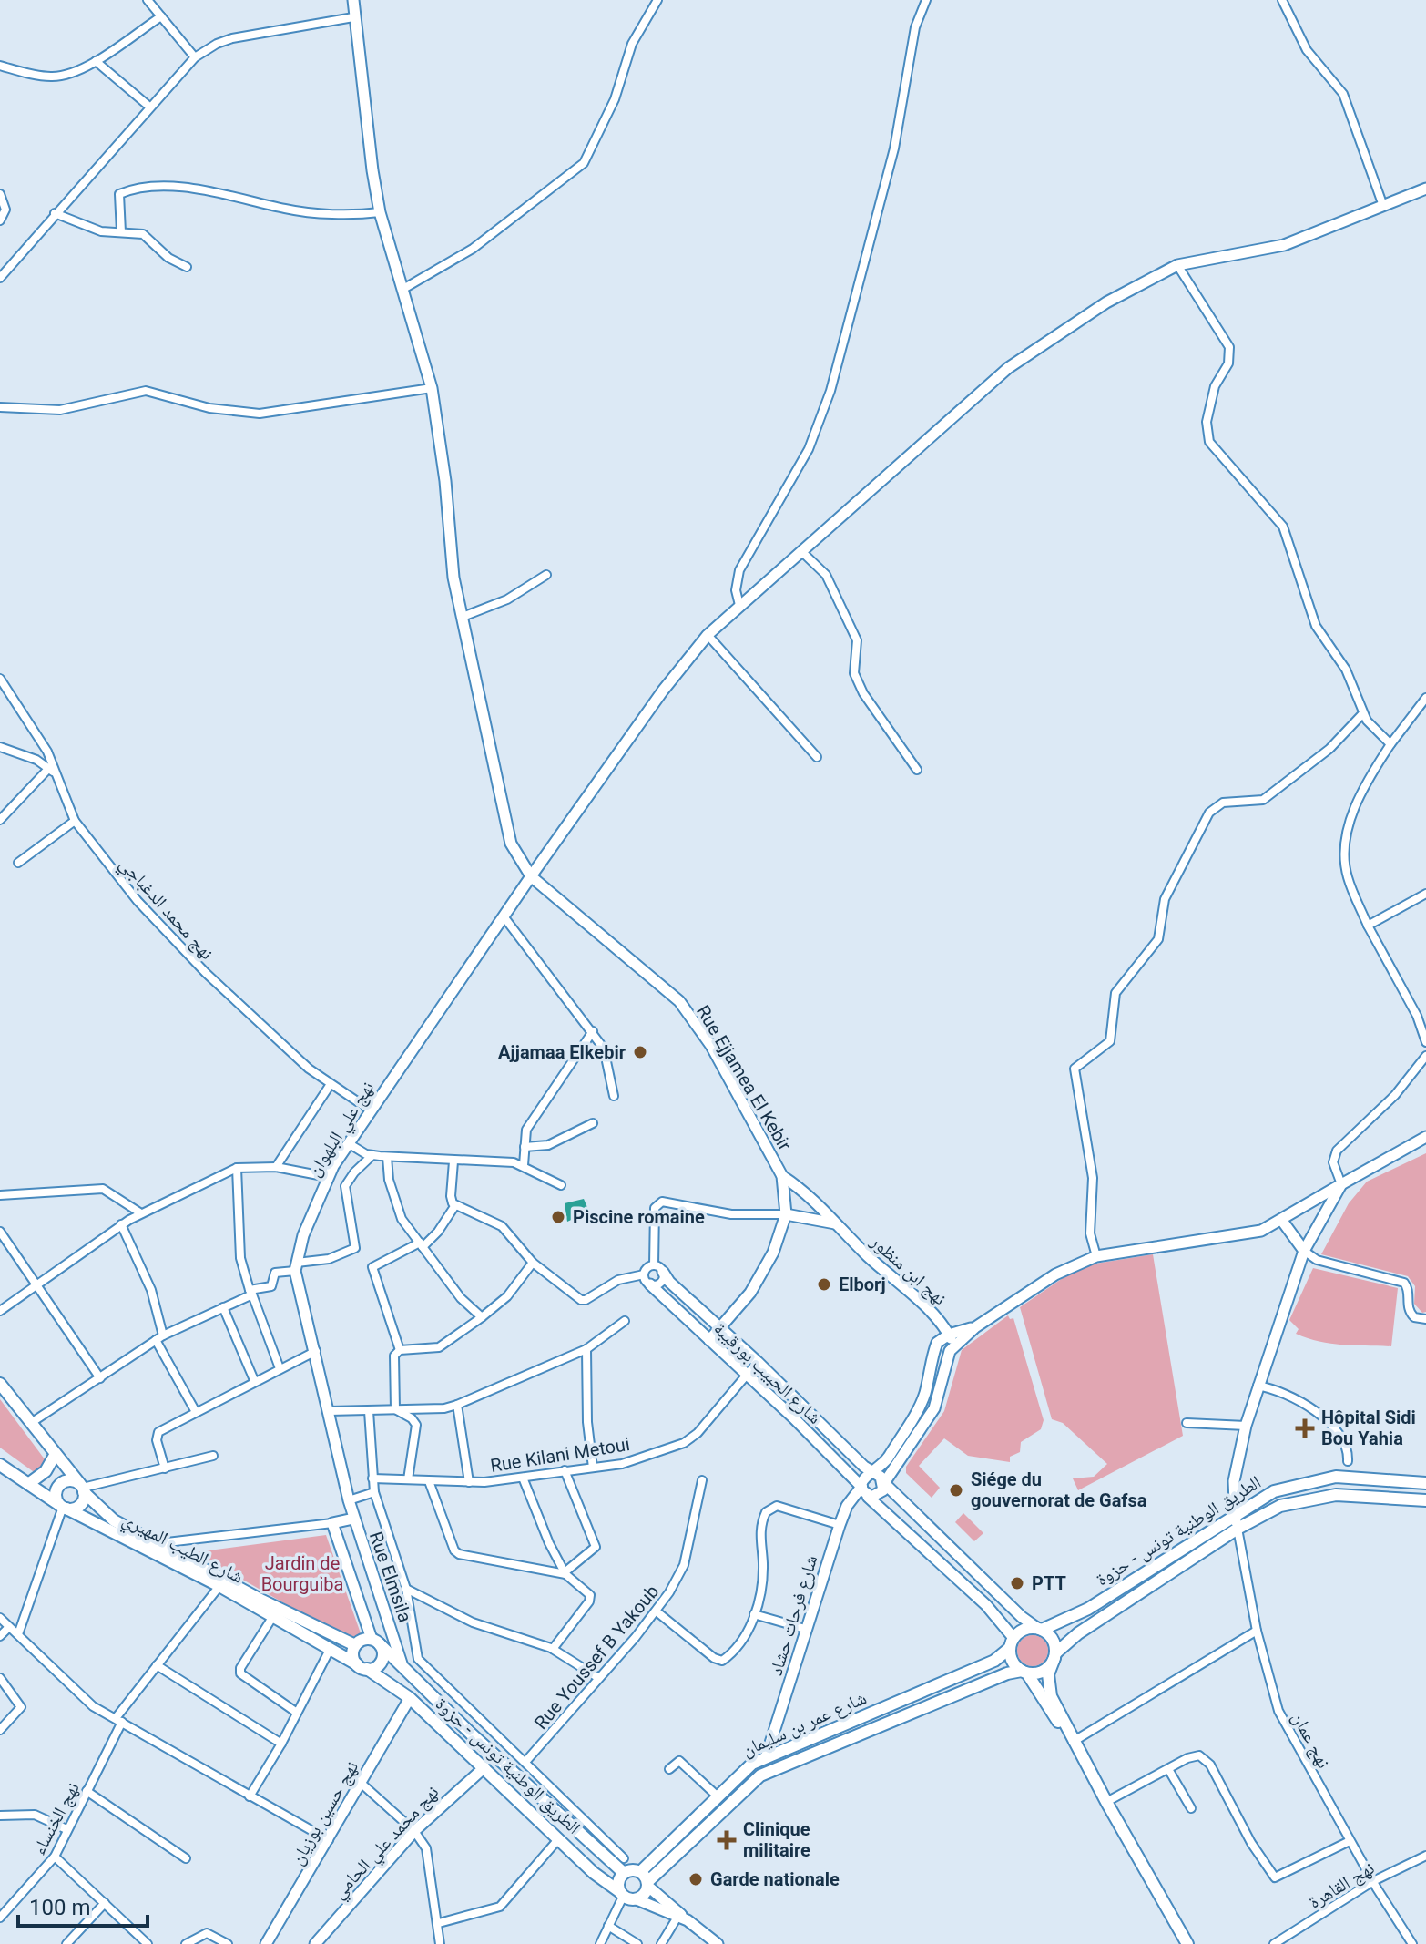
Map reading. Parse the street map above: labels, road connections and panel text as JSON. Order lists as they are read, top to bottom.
{
  "streets": {
    "main road": ["الطريق الوطنية تونس - حزوة", "شارع الطيب المهيري", "شارع عمر بن سليمان"],
    "street": [
      "نهج محمد الدغباجي",
      "Rue Ejjamea El Kebir",
      "نهج علي البلهوان",
      "نهج ابن منظور",
      "شارع الحبيب بورقيبة",
      "Rue Kilani Metoui",
      "Rue Elmsila",
      "شارع فرحات حشاد",
      "Rue Youssef B Yakoub",
      "نهج عمان",
      "نهج حسين بوزيان",
      "نهج الخنساء",
      "نهج محمد علي الحامي",
      "نهج القاهرة"
    ]
  },
  "crossings": [
    ["نهج محمد الدغباجي", "نهج علي البلهوان"],
    ["Rue Ejjamea El Kebir", "نهج علي البلهوان"],
    ["Rue Ejjamea El Kebir", "نهج ابن منظور"],
    ["Rue Ejjamea El Kebir", "شارع الحبيب بورقيبة"],
    ["شارع الحبيب بورقيبة", "Rue Kilani Metoui"],
    ["شارع الحبيب بورقيبة", "الطريق الوطنية تونس - حزوة"],
    ["شارع الحبيب بورقيبة", "شارع فرحات حشاد"],
    ["شارع الحبيب بورقيبة", "شارع عمر بن سليمان"],
    ["الطريق الوطنية تونس - حزوة", "شارع الطيب المهيري"],
    ["الطريق الوطنية تونس - حزوة", "Rue Elmsila"],
    ["الطريق الوطنية تونس - حزوة", "شارع عمر بن سليمان"],
    ["الطريق الوطنية تونس - حزوة", "نهج عمان"],
    ["الطريق الوطنية تونس - حزوة", "نهج حسين بوزيان"],
    ["الطريق الوطنية تونس - حزوة", "نهج محمد علي الحامي"],
    ["شارع الطيب المهيري", "نهج الخنساء"],
    ["شارع فرحات حشاد", "شارع عمر بن سليمان"],
    ["نهج عمان", "نهج القاهرة"]
  ],
  "parks": ["Jardin de Bourguiba"],
  "places": {
    "other": [
      "Ajjamaa Elkebir",
      "Piscine romaine",
      "Elborj",
      "Siége du gouvernorat de Gafsa",
      "PTT",
      "Garde nationale"
    ],
    "health": ["Hôpital Sidi Bou Yahia", "Clinique militaire"]
  },
  "scale_bar": "100 m"
}
